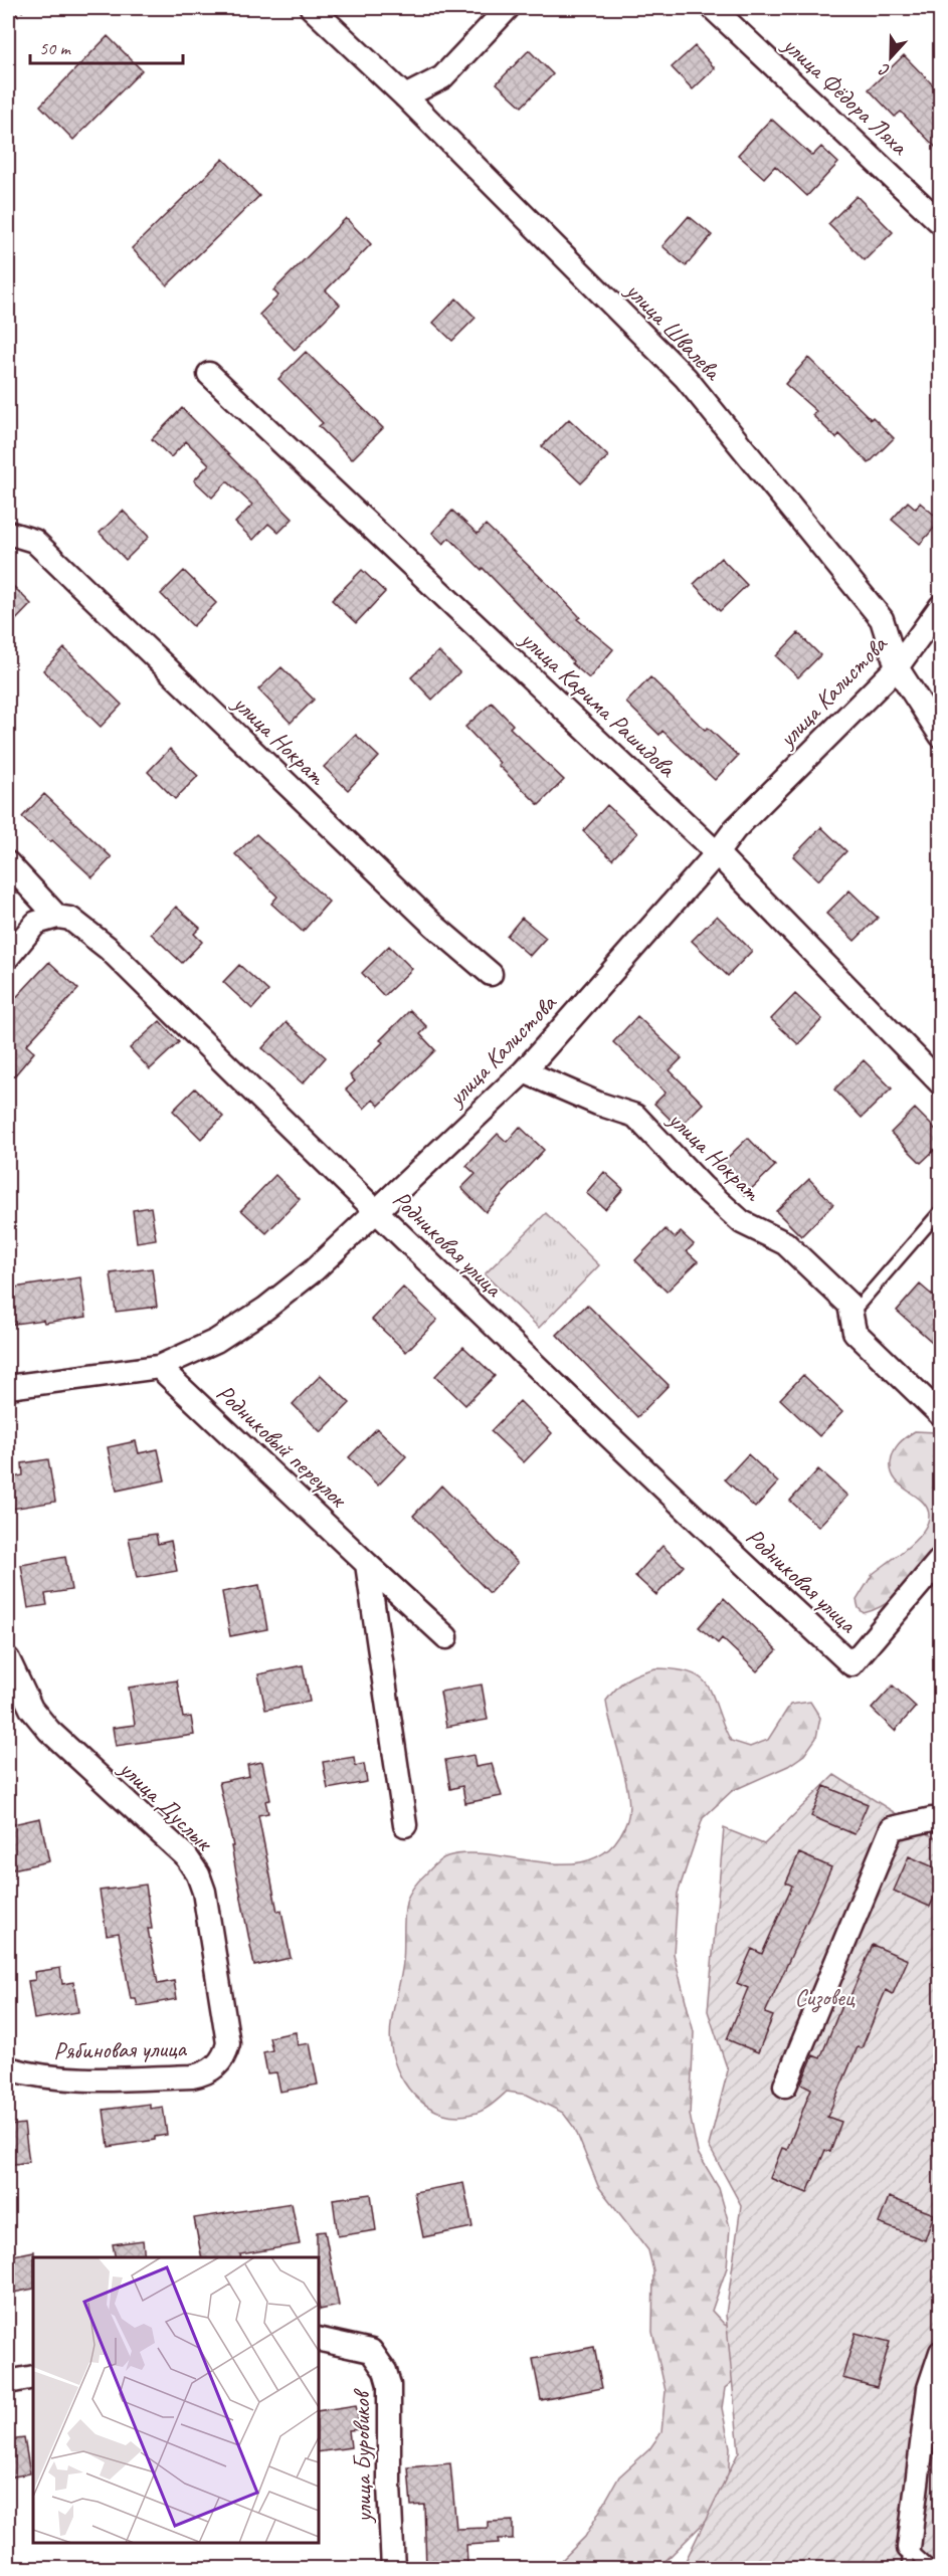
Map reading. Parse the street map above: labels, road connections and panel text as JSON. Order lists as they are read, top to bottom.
{
  "streets": {
    "street": [
      "улица Фёдора Ляха",
      "улица Швалева",
      "улица Калистова",
      "улица Карима Рашидова",
      "улица Нократ",
      "Родниковая улица",
      "Родниковый переулок",
      "улица Дуслык",
      "Рябиновая улица",
      "улица Буровиков"
    ]
  },
  "crossings": [
    ["улица Швалева", "улица Калистова"],
    ["улица Калистова", "улица Карима Рашидова"],
    ["улица Калистова", "улица Нократ"],
    ["улица Калистова", "Родниковая улица"],
    ["улица Калистова", "Родниковый переулок"],
    ["улица Дуслык", "Рябиновая улица"]
  ],
  "parks": ["Сизовец"],
  "scale_bar": "50 m",
  "north": "bottom"
}
